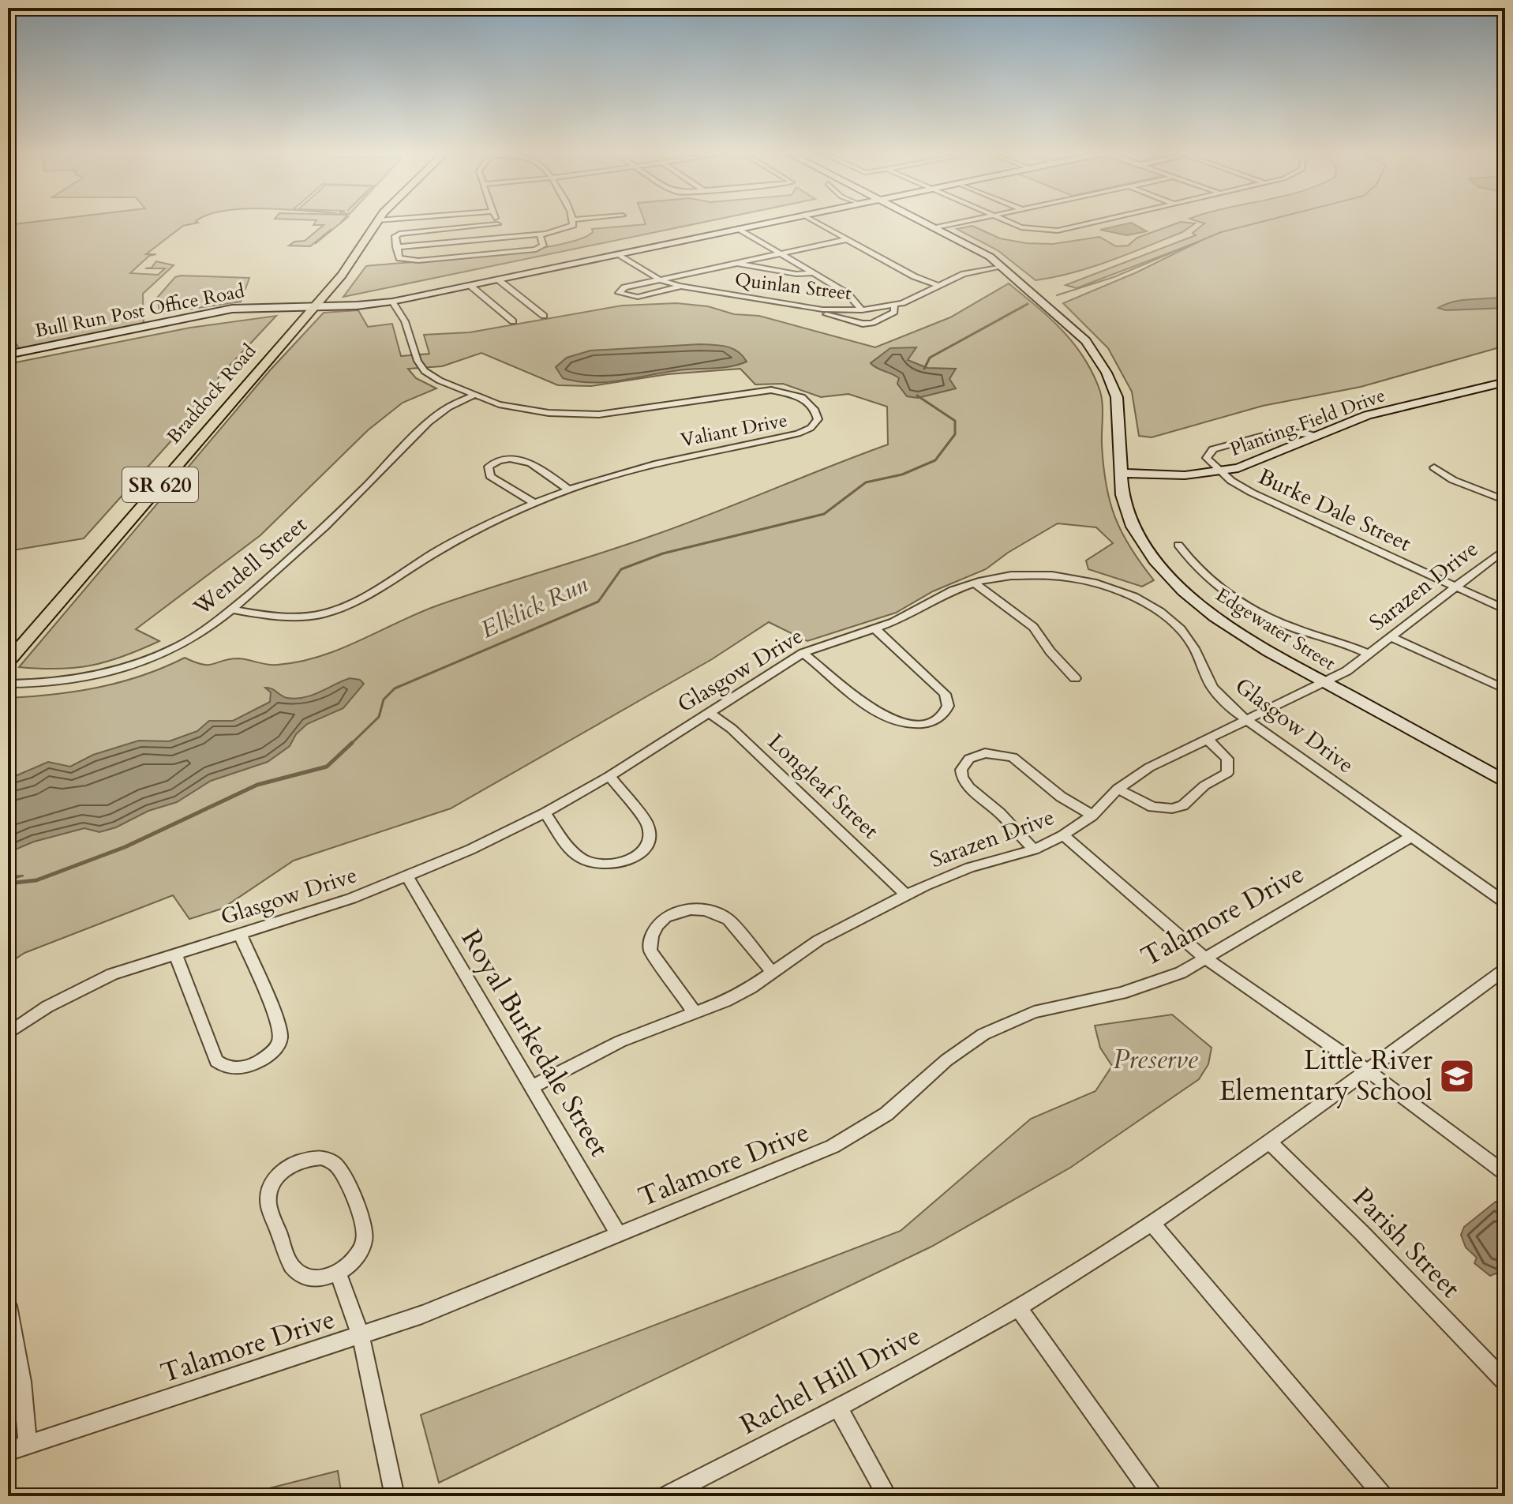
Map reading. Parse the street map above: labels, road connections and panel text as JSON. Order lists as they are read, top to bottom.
{
  "streets": {
    "main road": ["Braddock Road", "SR 620"],
    "street": [
      "Quinlan Street",
      "Bull Run Post Office Road",
      "Planting Field Drive",
      "Valiant Drive",
      "Burke Dale Street",
      "Wendell Street",
      "Sarazen Drive",
      "Edgewater Street",
      "Glasgow Drive",
      "Longleaf Street",
      "Talamore Drive",
      "Royal Burkedale Street",
      "Parish Street",
      "Rachel Hill Drive"
    ]
  },
  "crossings": [
    ["Quinlan Street", "Bull Run Post Office Road"],
    ["Quinlan Street", "Edgewater Street"],
    ["Bull Run Post Office Road", "Braddock Road"],
    ["Bull Run Post Office Road", "Valiant Drive"],
    ["Planting Field Drive", "Burke Dale Street"],
    ["Planting Field Drive", "Edgewater Street"],
    ["Valiant Drive", "Wendell Street"],
    ["Burke Dale Street", "Sarazen Drive"],
    ["Sarazen Drive", "Edgewater Street"],
    ["Sarazen Drive", "Glasgow Drive"],
    ["Sarazen Drive", "Longleaf Street"],
    ["Sarazen Drive", "Royal Burkedale Street"],
    ["Glasgow Drive", "Longleaf Street"],
    ["Glasgow Drive", "Talamore Drive"],
    ["Glasgow Drive", "Royal Burkedale Street"],
    ["Talamore Drive", "Royal Burkedale Street"],
    ["Parish Street", "Rachel Hill Drive"]
  ],
  "water": ["Elklick Run"],
  "parks": ["Preserve"],
  "places": {
    "school or university": ["Little River Elementary School"]
  }
}
